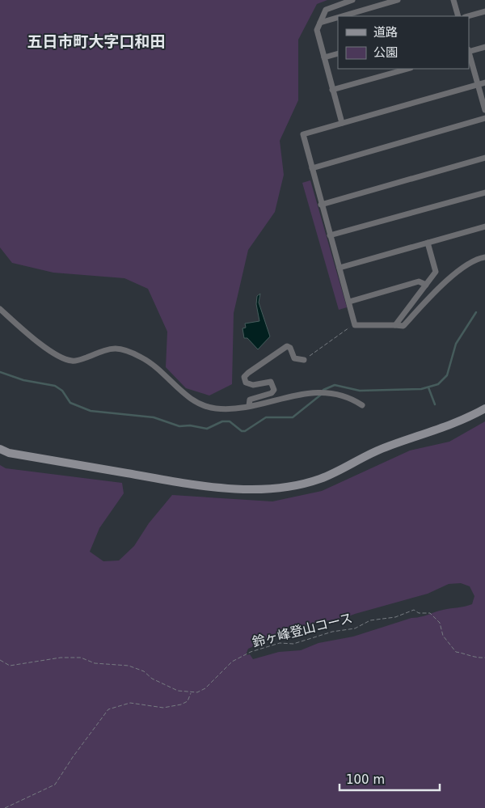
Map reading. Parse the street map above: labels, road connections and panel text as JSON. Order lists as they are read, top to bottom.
{
  "streets": {
    "path": ["鈴ヶ峰登山コース"]
  },
  "districts": ["五日市町大字口和田"],
  "legend": ["道路", "公園"],
  "scale_bar": "100 m"
}
